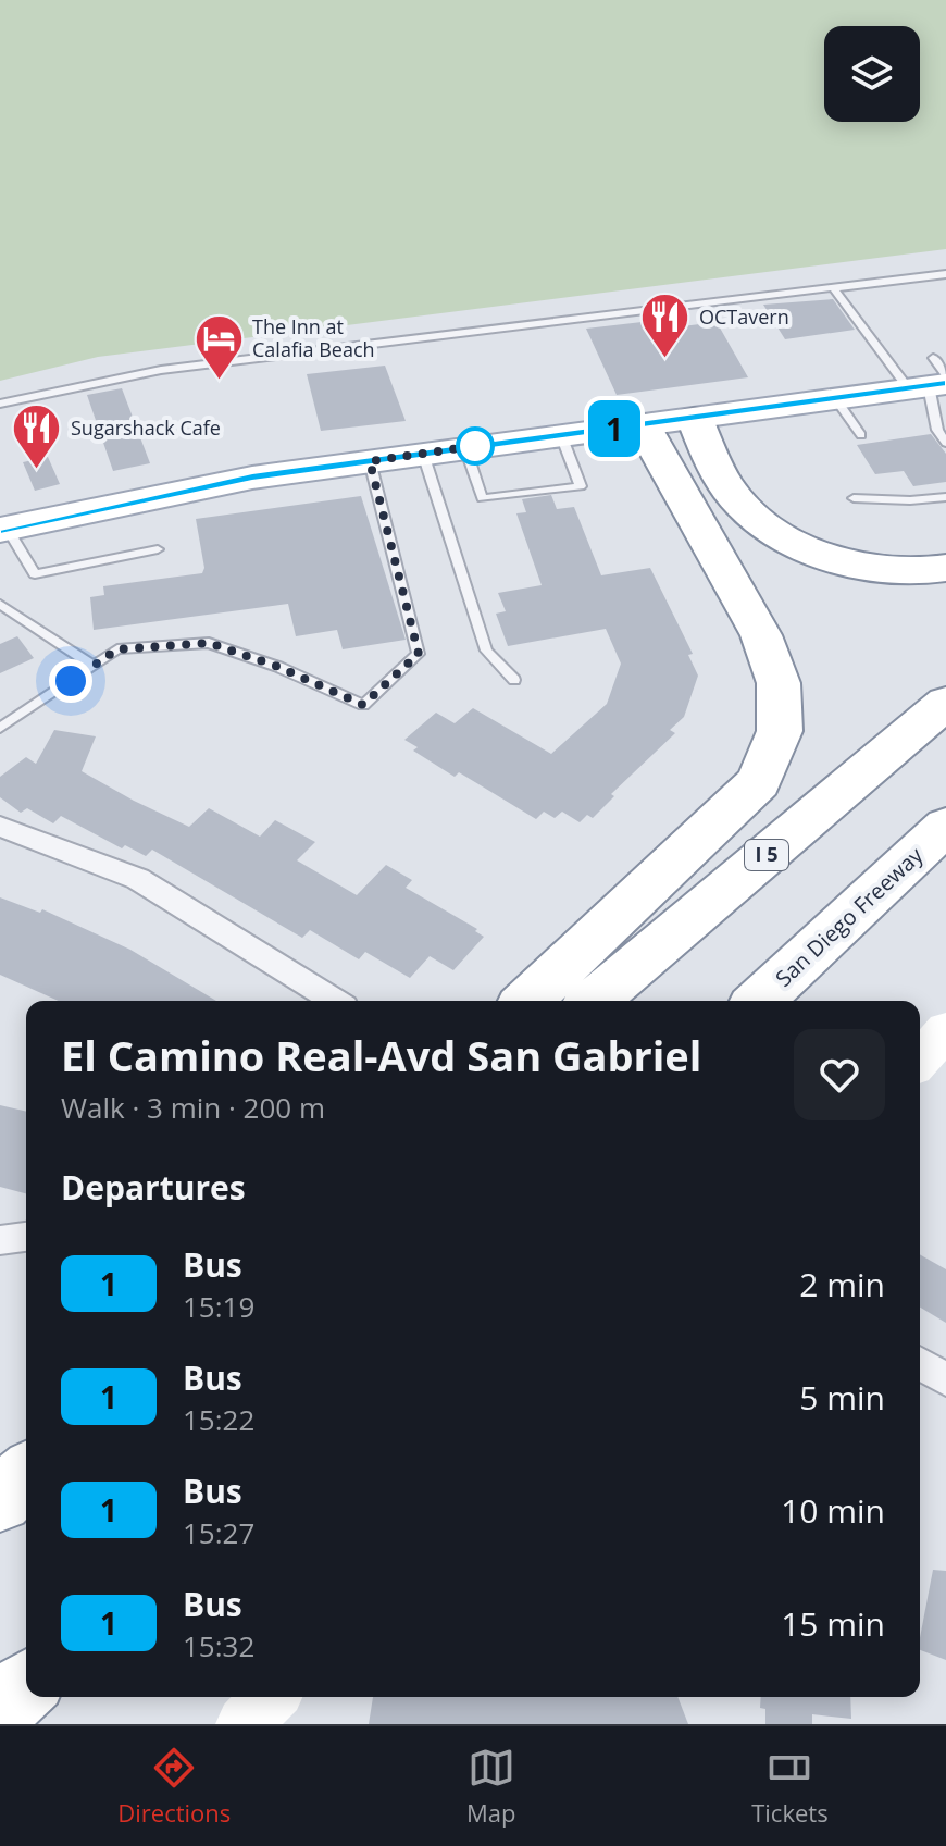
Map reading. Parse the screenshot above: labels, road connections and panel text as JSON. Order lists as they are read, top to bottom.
{
  "streets": {
    "highway": ["I 5", "San Diego Freeway"]
  },
  "places": {
    "restaurant": ["OCTavern", "Sugarshack Cafe"],
    "hotel": ["The Inn at Calafia Beach"]
  },
  "lines": ["bus line 1"],
  "page": {
    "on_map": "1",
    "heading": [
      ["El Camino Real-Avd San Gabriel", "Walk · 3 min · 200 m"],
      "Departures"
    ],
    "list": [
      {
        "mark": "1",
        "name": "Bus",
        "note": "15:19",
        "value": "2 min"
      },
      {
        "mark": "1",
        "name": "Bus",
        "note": "15:22",
        "value": "5 min"
      },
      {
        "mark": "1",
        "name": "Bus",
        "note": "15:27",
        "value": "10 min"
      },
      {
        "mark": "1",
        "name": "Bus",
        "note": "15:32",
        "value": "15 min"
      }
    ],
    "tabs": ["Directions", "Map", "Tickets"]
  }
}
